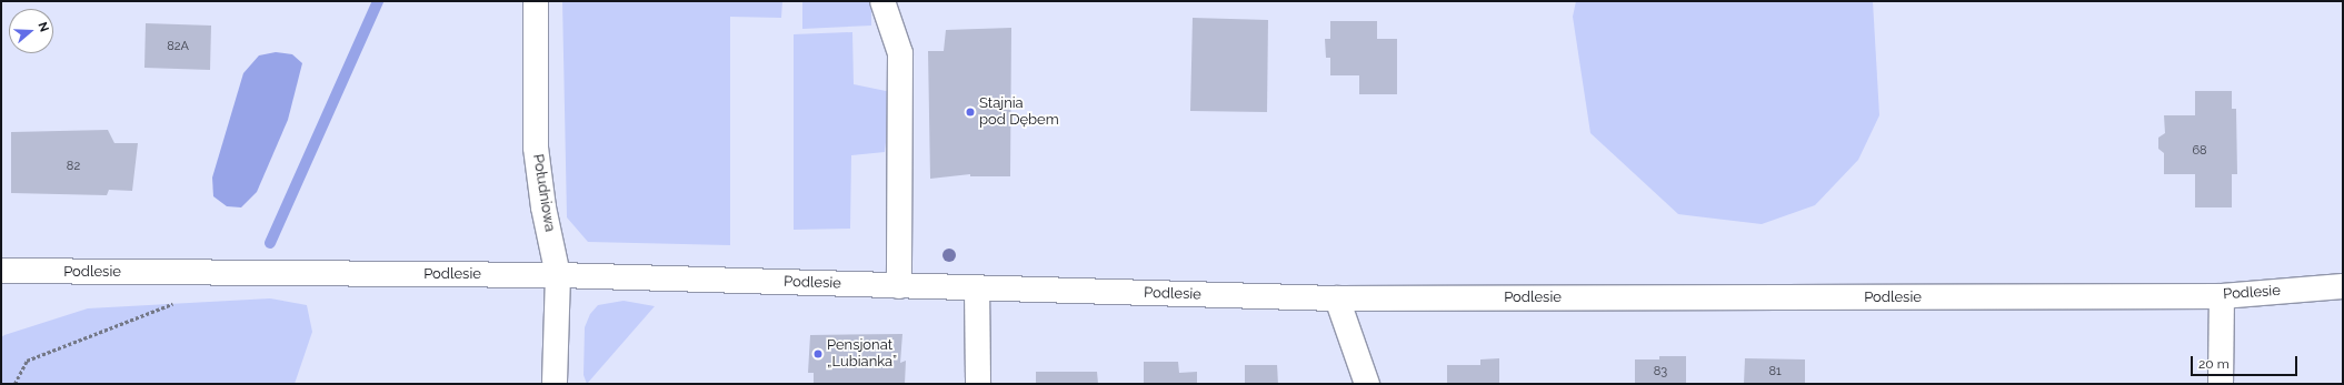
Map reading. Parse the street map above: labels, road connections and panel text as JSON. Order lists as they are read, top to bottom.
{
  "streets": {
    "street": ["Południowa", "Podlesie"]
  },
  "crossings": [
    ["Południowa", "Podlesie"]
  ],
  "places": ["Stajnia pod Dębem", "Pensjonat „Lubianka”"],
  "house_numbers": [
    "82A",
    "68",
    "82",
    "83",
    "81"
  ],
  "scale_bar": "20 m",
  "north": "right"
}
